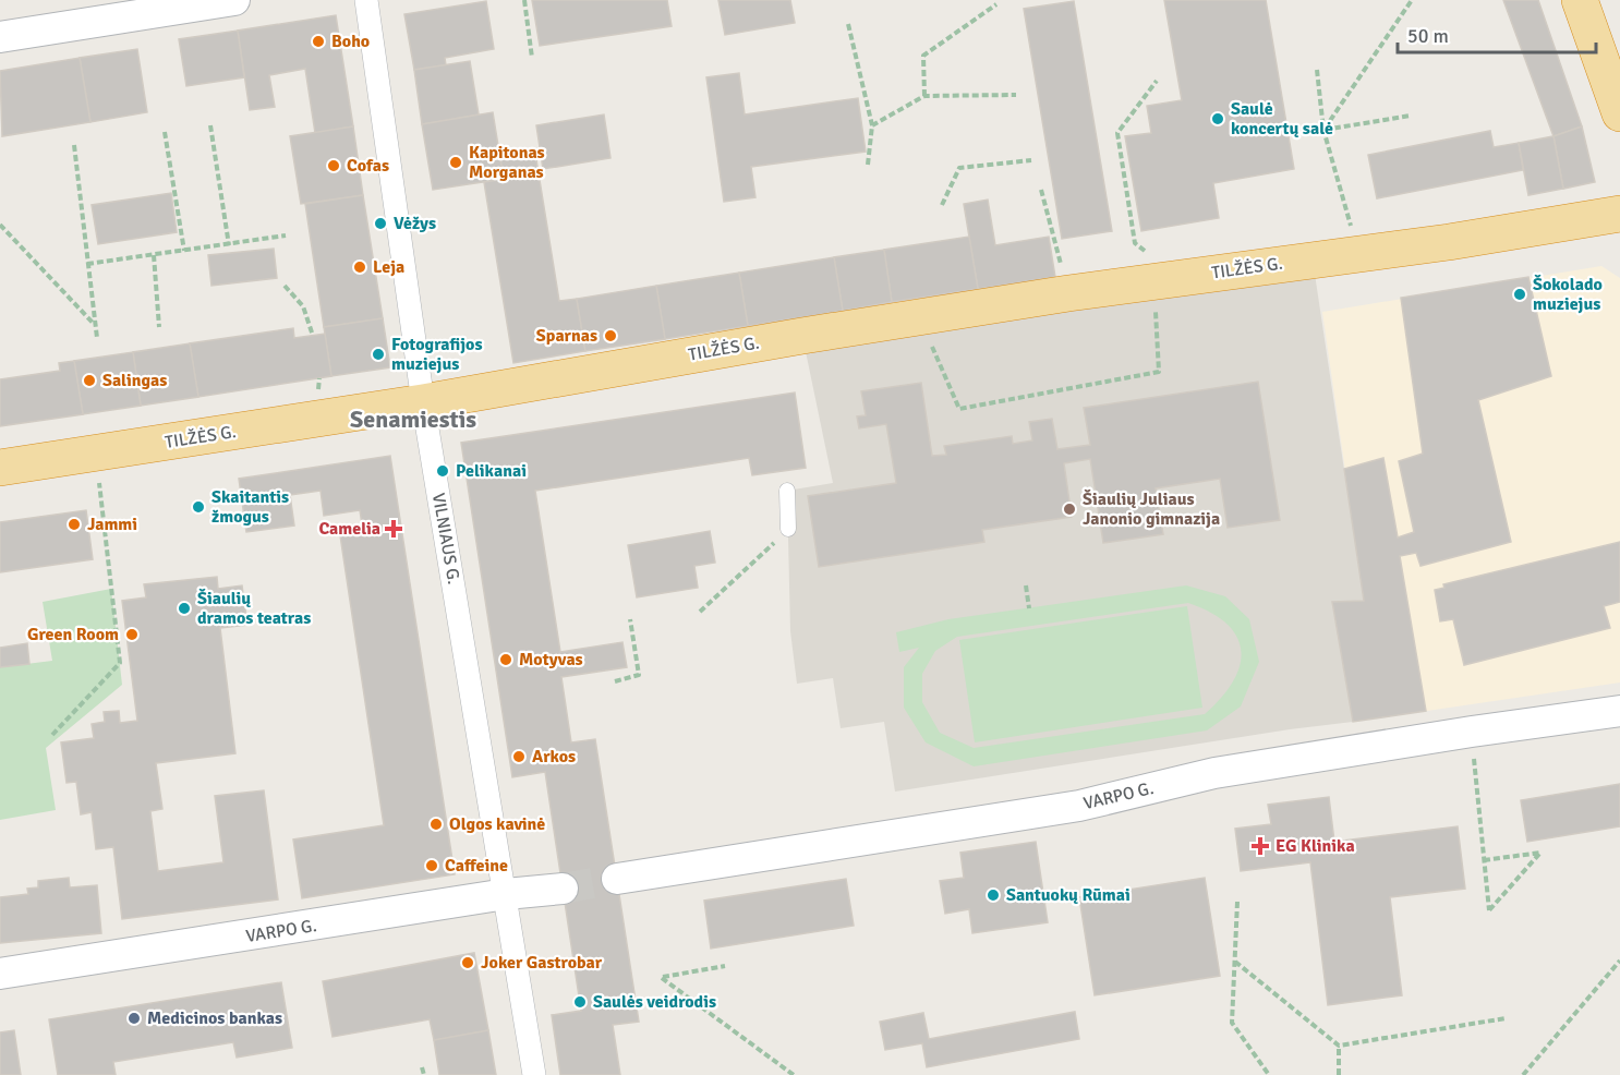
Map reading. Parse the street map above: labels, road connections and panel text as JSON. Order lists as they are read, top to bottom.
{
  "streets": {
    "highway": ["TILŽĖS G."],
    "street": ["VILNIAUS G.", "VARPO G."]
  },
  "crossings": [
    ["TILŽĖS G.", "VILNIAUS G."],
    ["VILNIAUS G.", "VARPO G."]
  ],
  "districts": ["Senamiestis"],
  "places": {
    "other": [
      "Boho",
      "Saulė koncertų salė",
      "Kapitonas Morganas",
      "Cofas",
      "Vėžys",
      "Leja",
      "Šokolado muziejus",
      "Sparnas",
      "Fotografijos muziejus",
      "Salingas",
      "Pelikanai",
      "Skaitantis žmogus",
      "Šiaulių Juliaus Janonio gimnazija",
      "Jammi",
      "Šiaulių dramos teatras",
      "Green Room",
      "Motyvas",
      "Arkos",
      "Olgos kavinė",
      "Caffeine",
      "Santuokų Rūmai",
      "Joker Gastrobar",
      "Saulės veidrodis",
      "Medicinos bankas"
    ],
    "health": ["Camelia", "EG Klinika"]
  },
  "scale_bar": "50 m"
}
